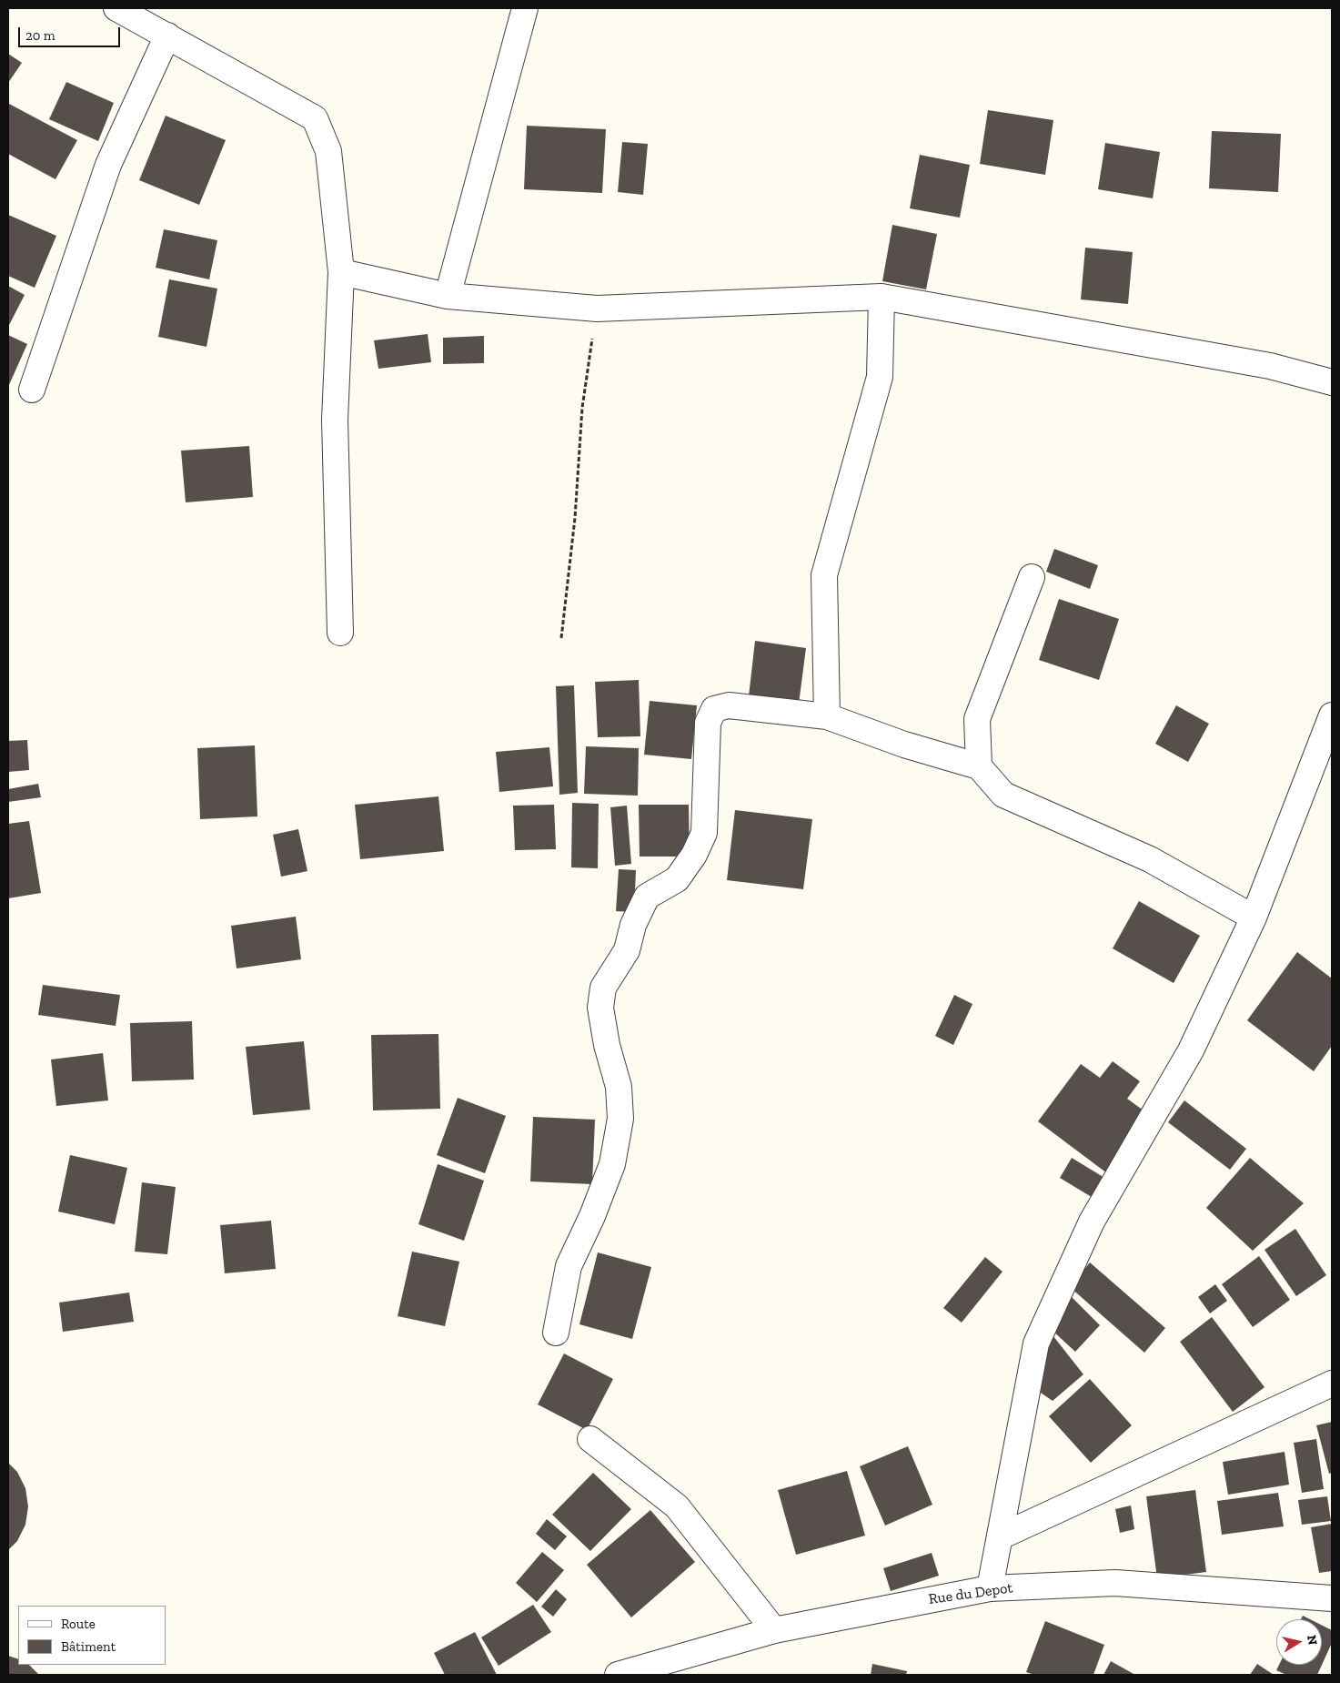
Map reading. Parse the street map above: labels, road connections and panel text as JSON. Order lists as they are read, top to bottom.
{
  "streets": {
    "street": ["Rue du Depot"]
  },
  "legend": ["Route", "Bâtiment"],
  "scale_bar": "20 m",
  "north": "right"
}
